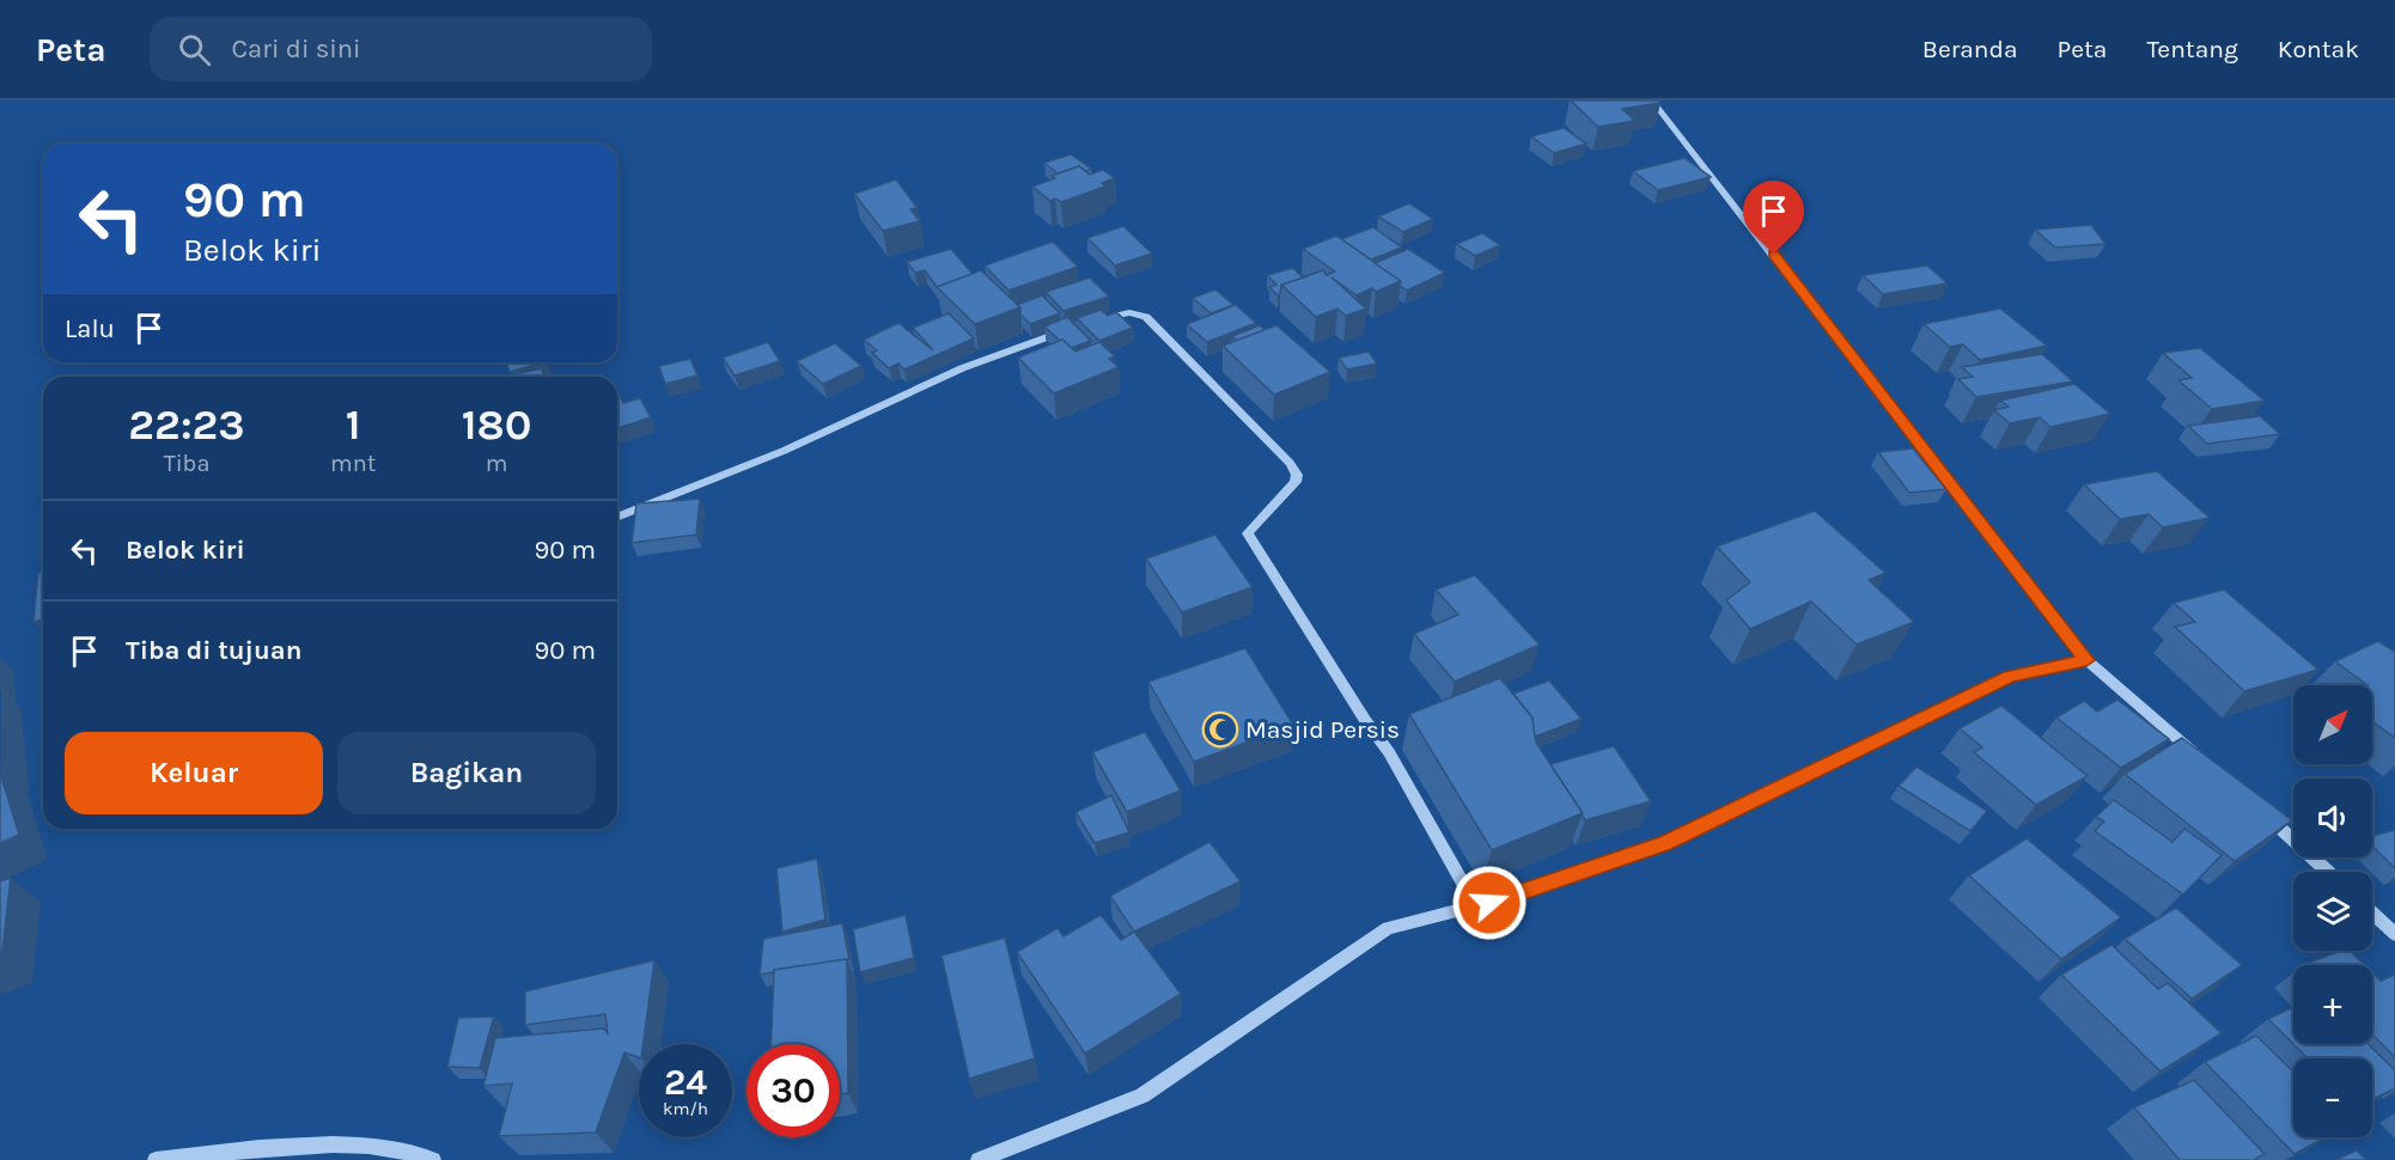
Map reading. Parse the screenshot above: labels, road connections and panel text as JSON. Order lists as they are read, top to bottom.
{
  "places": {
    "mosque": ["Masjid Persis"]
  },
  "north": "top right",
  "page": {
    "header": "Peta",
    "search": "Cari di sini",
    "nav": [
      "Beranda",
      "Peta",
      "Tentang",
      "Kontak"
    ],
    "turn": ["90 m", "Belok kiri"],
    "then": "Lalu",
    "eta": [
      "22:23",
      "Tiba",
      "1",
      "mnt",
      "180",
      "m"
    ],
    "list": [
      {
        "name": "Belok kiri",
        "value": "90 m"
      },
      {
        "name": "Tiba di tujuan",
        "value": "90 m"
      }
    ],
    "map_buttons": ["+", "−"],
    "buttons": ["Keluar", "Bagikan"],
    "speed": "24 km/h",
    "limit": "30"
  }
}
